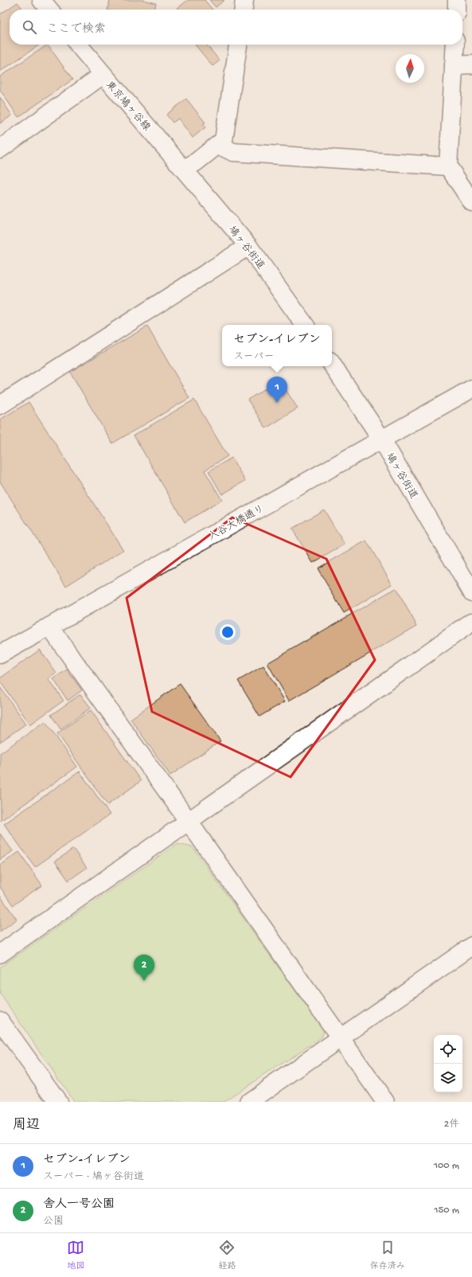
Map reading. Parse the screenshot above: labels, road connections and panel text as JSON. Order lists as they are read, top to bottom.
{
  "streets": {
    "street": ["東京鳩ヶ谷線", "鳩ヶ谷街道", "入谷大橋通り"]
  },
  "crossings": [
    ["東京鳩ヶ谷線", "鳩ヶ谷街道"],
    ["鳩ヶ谷街道", "入谷大橋通り"]
  ],
  "north": "top",
  "page": {
    "search": "ここで検索",
    "popup": ["セブン-イレブン", "スーパー"],
    "pins": ["1", "2"],
    "heading": ["周辺", "2件"],
    "list": [
      {
        "mark": "1",
        "name": "セブン-イレブン",
        "note": "スーパー · 鳩ヶ谷街道",
        "value": "100 m"
      },
      {
        "mark": "2",
        "name": "舎人一号公園",
        "note": "公園",
        "value": "150 m"
      }
    ],
    "nav": ["地図", "経路", "保存済み"]
  }
}
